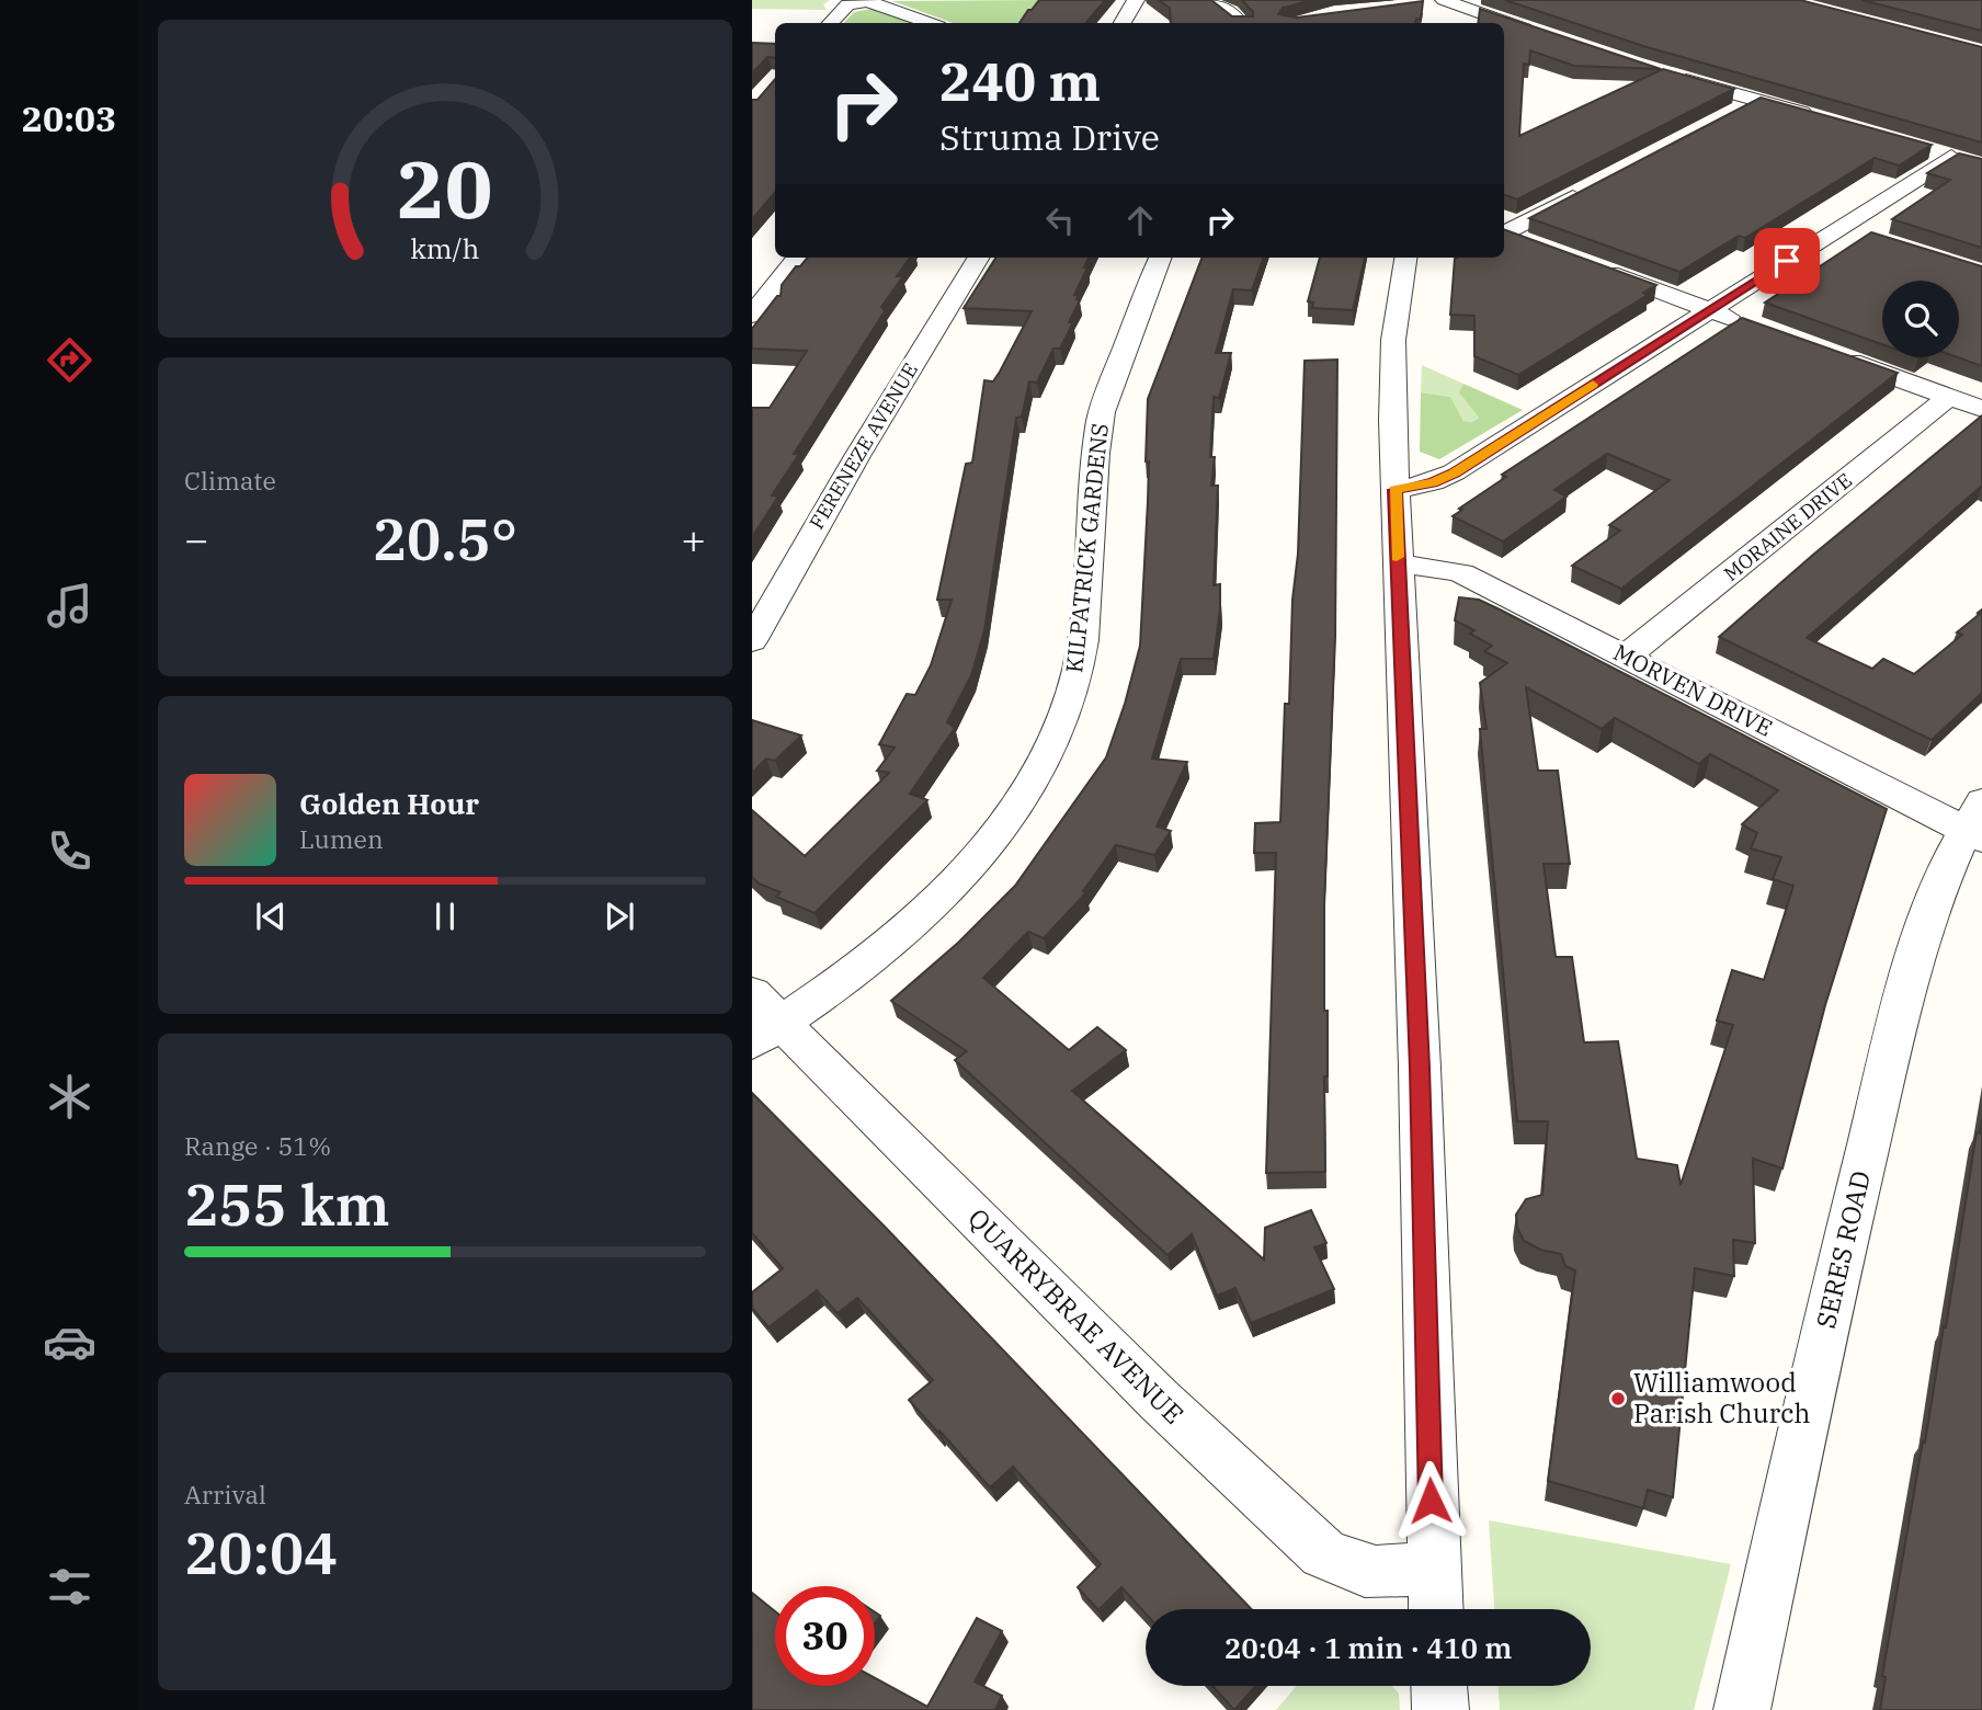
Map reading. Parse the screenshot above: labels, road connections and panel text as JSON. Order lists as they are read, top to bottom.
{
  "streets": {
    "street": [
      "FERENEZE AVENUE",
      "MORAINE DRIVE",
      "KILPATRICK GARDENS",
      "MORVEN DRIVE",
      "SERES ROAD",
      "QUARRYBRAE AVENUE"
    ]
  },
  "crossings": [
    ["MORAINE DRIVE", "MORVEN DRIVE"],
    ["KILPATRICK GARDENS", "QUARRYBRAE AVENUE"],
    ["MORVEN DRIVE", "SERES ROAD"]
  ],
  "places": ["Williamwood Parish Church"],
  "page": {
    "tabs": "20:03",
    "turn": ["240 m", "Struma Drive"],
    "tile": [
      "Climate",
      ["Range · 51%", "255 km"],
      ["Arrival", "20:04"]
    ],
    "heat": ["−", "20.5°", "+"],
    "song": ["Golden Hour", "Lumen"],
    "limit": "30",
    "trip": "20:04 · 1 min · 410 m",
    "gauge": ["20", "km/h"]
  }
}
